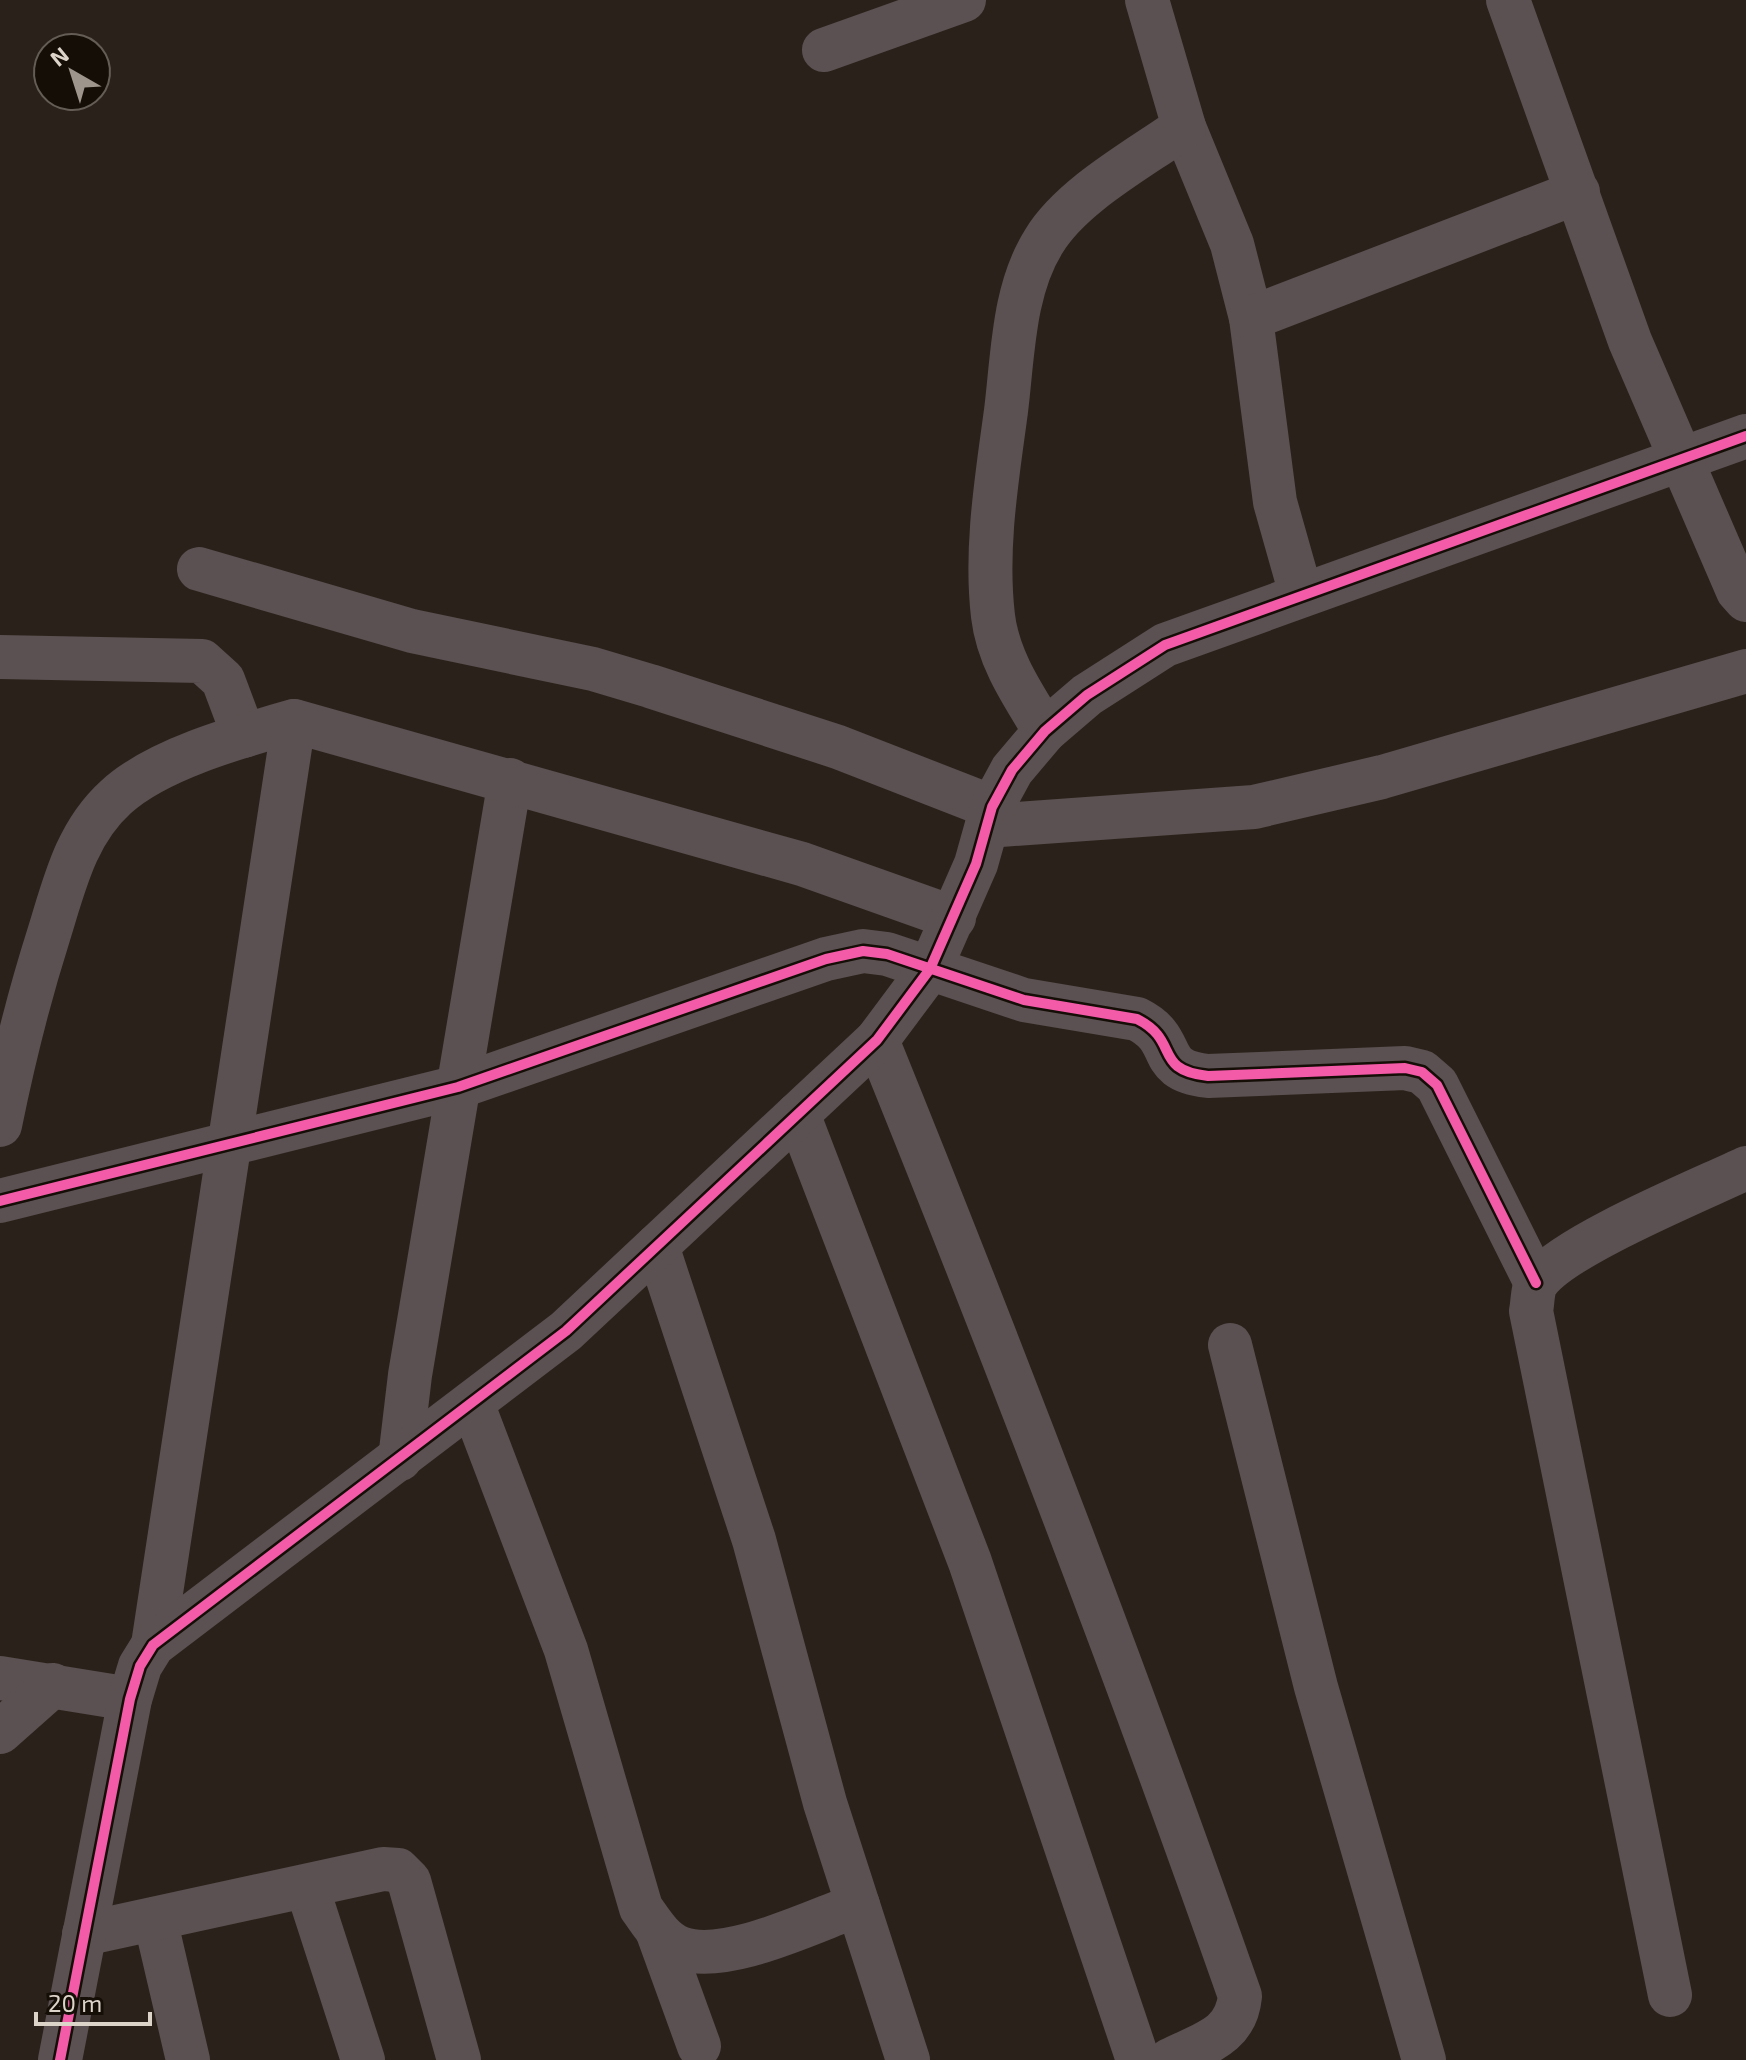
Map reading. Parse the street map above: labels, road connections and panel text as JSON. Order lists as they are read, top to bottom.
{
  "scale_bar": "20 m",
  "north": "top left"
}
